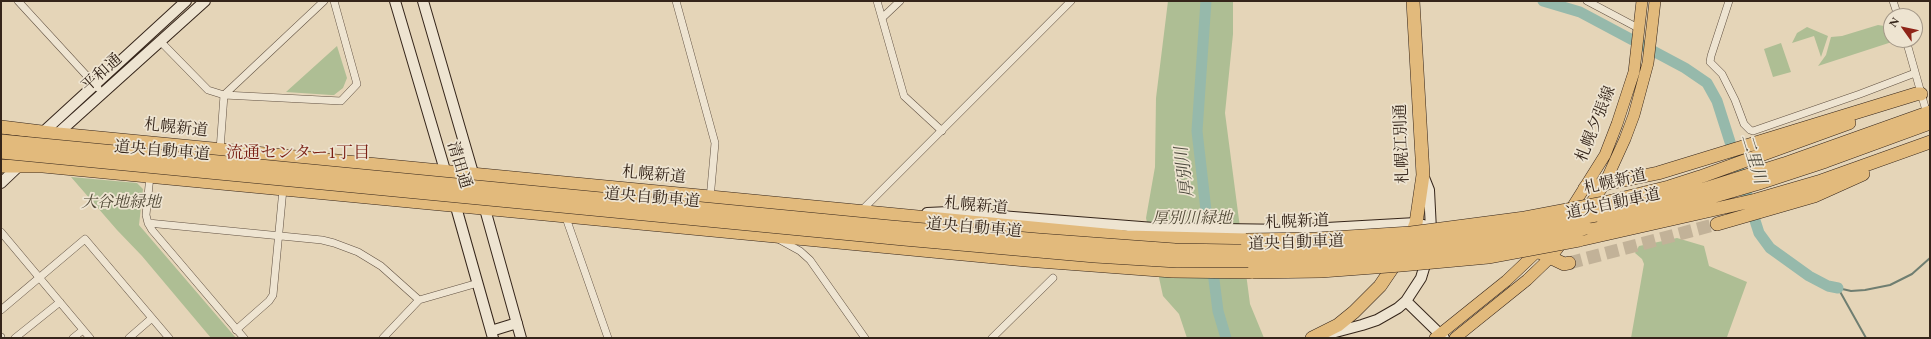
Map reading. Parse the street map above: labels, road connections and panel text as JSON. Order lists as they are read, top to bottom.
{
  "streets": {
    "highway": ["札幌新道", "札幌江別通", "道央自動車道"],
    "main road": ["札幌夕張線"],
    "street": ["平和通", "清田通"]
  },
  "crossings": [
    ["平和通", "札幌新道"],
    ["札幌新道", "道央自動車道"],
    ["札幌新道", "清田通"]
  ],
  "districts": ["流通センター1丁目"],
  "water": ["二里川", "厚別川"],
  "parks": ["大谷地緑地", "厚別川緑地"],
  "north": "top left"
}
